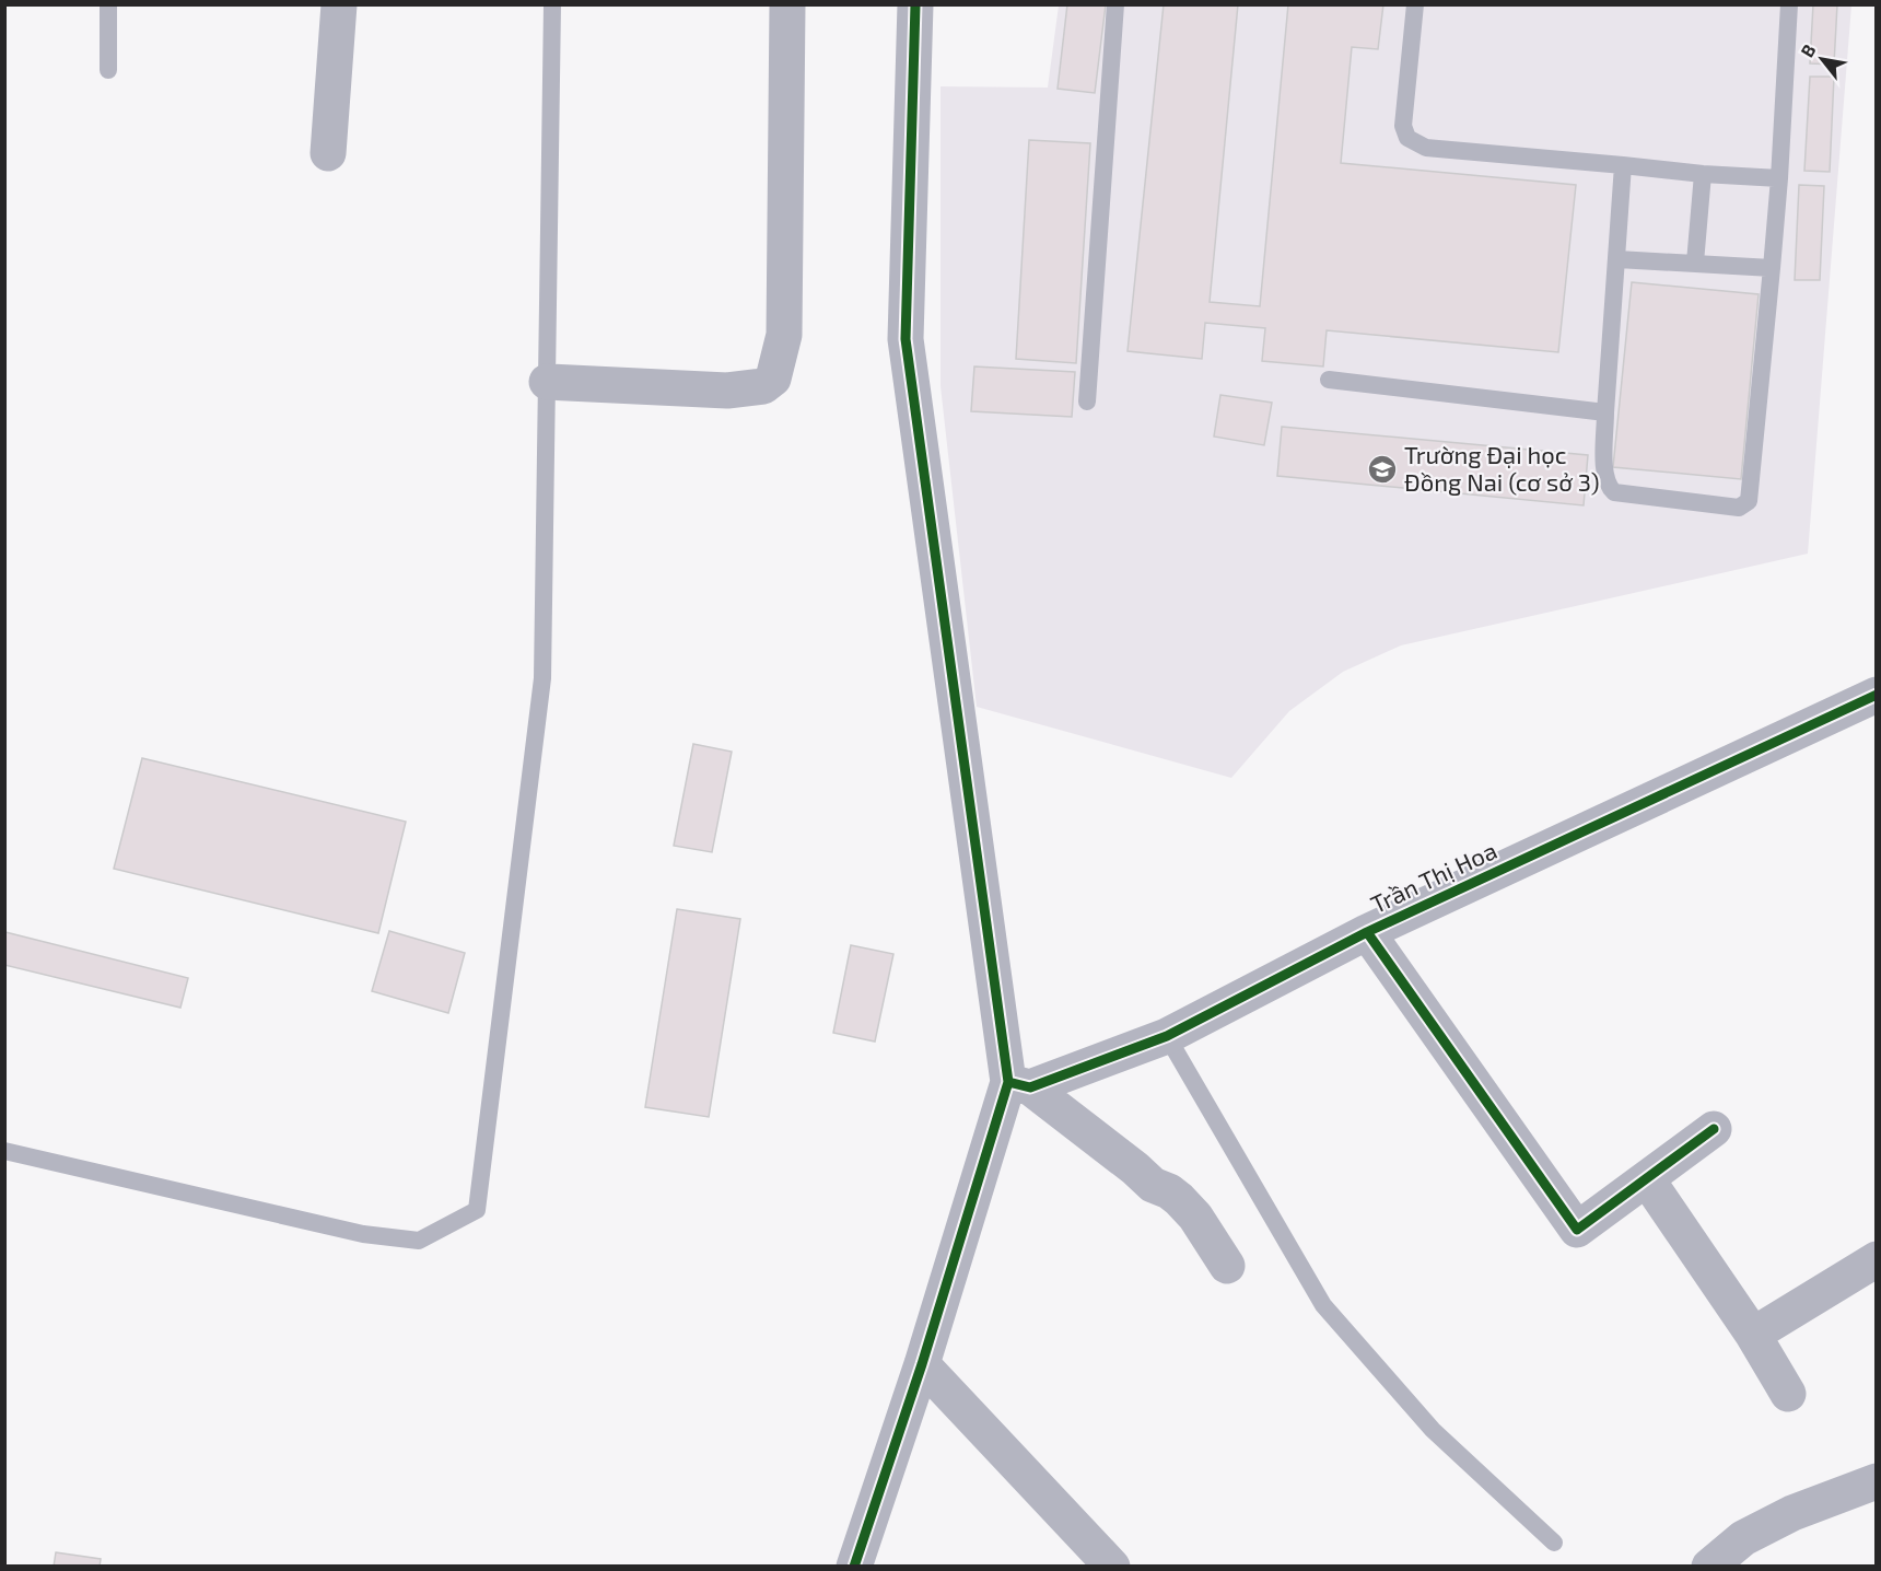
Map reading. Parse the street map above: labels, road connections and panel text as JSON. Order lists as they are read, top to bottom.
{
  "streets": {
    "street": ["Trần Thị Hoa"]
  },
  "places": {
    "school or university": ["Trường Đại học Đồng Nai (cơ sở 3)"]
  },
  "north": "top left"
}
